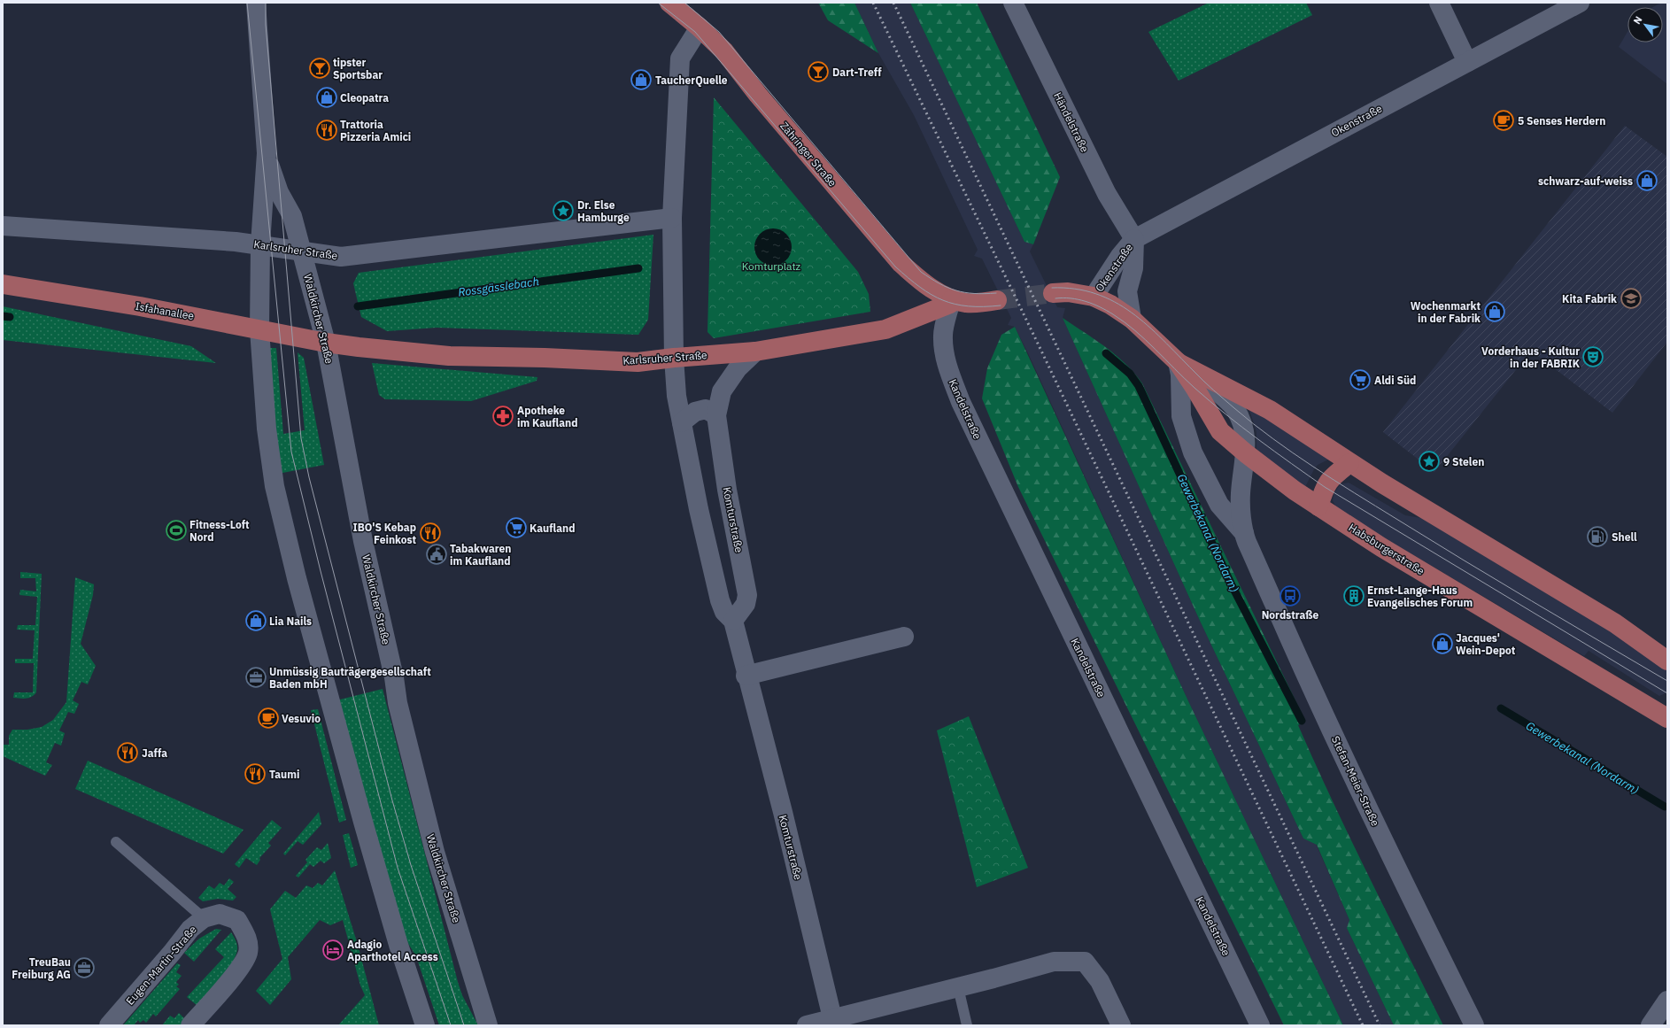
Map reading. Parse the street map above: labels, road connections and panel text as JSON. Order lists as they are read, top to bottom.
{
  "streets": {
    "main road": [
      "Zähringer Straße",
      "Karlsruher Straße",
      "Isfahanallee",
      "Habsburgerstraße"
    ],
    "street": [
      "Okenstraße",
      "Händelstraße",
      "Waldkircher Straße",
      "Kandelstraße",
      "Komturstraße",
      "Stefan-Meier-Straße",
      "Eugen-Martin-Straße"
    ]
  },
  "crossings": [
    ["Okenstraße", "Händelstraße"],
    ["Okenstraße", "Habsburgerstraße"],
    ["Zähringer Straße", "Karlsruher Straße"],
    ["Zähringer Straße", "Kandelstraße"],
    ["Karlsruher Straße", "Isfahanallee"],
    ["Karlsruher Straße", "Waldkircher Straße"],
    ["Karlsruher Straße", "Kandelstraße"],
    ["Karlsruher Straße", "Komturstraße"],
    ["Isfahanallee", "Waldkircher Straße"],
    ["Habsburgerstraße", "Stefan-Meier-Straße"]
  ],
  "water": ["Rossgässlebach", "Gewerbekanal (Nordarm)"],
  "parks": ["Komturplatz"],
  "places": {
    "bar": ["tipster Sportsbar", "Dart-Treff"],
    "shop": [
      "TaucherQuelle",
      "Cleopatra",
      "schwarz-auf-weiss",
      "Wochenmarkt in der Fabrik",
      "Lia Nails",
      "Jacques' Wein-Depot"
    ],
    "cafe": ["5 Senses Herdern", "Vesuvio"],
    "restaurant": [
      "Trattoria Pizzeria Amici",
      "IBO'S Kebap Feinkost",
      "Jaffa",
      "Taumi"
    ],
    "place": ["Dr. Else Hamburge", "9 Stelen"],
    "school or university": ["Kita Fabrik"],
    "theatre": ["Vorderhaus - Kultur in der FABRIK"],
    "supermarket": ["Aldi Süd", "Kaufland"],
    "pharmacy": ["Apotheke im Kaufland"],
    "sports": ["Fitness-Loft Nord"],
    "fuel station": ["Shell"],
    "public building": ["Tabakwaren im Kaufland"],
    "bus stop": ["Nordstraße"],
    "building": ["Ernst-Lange-Haus Evangelisches Forum"],
    "office": ["Unmüssig Bauträgergesellschaft Baden mbH", "TreuBau Freiburg AG"],
    "hotel": ["Adagio Aparthotel Access"]
  },
  "north": "top left"
}
